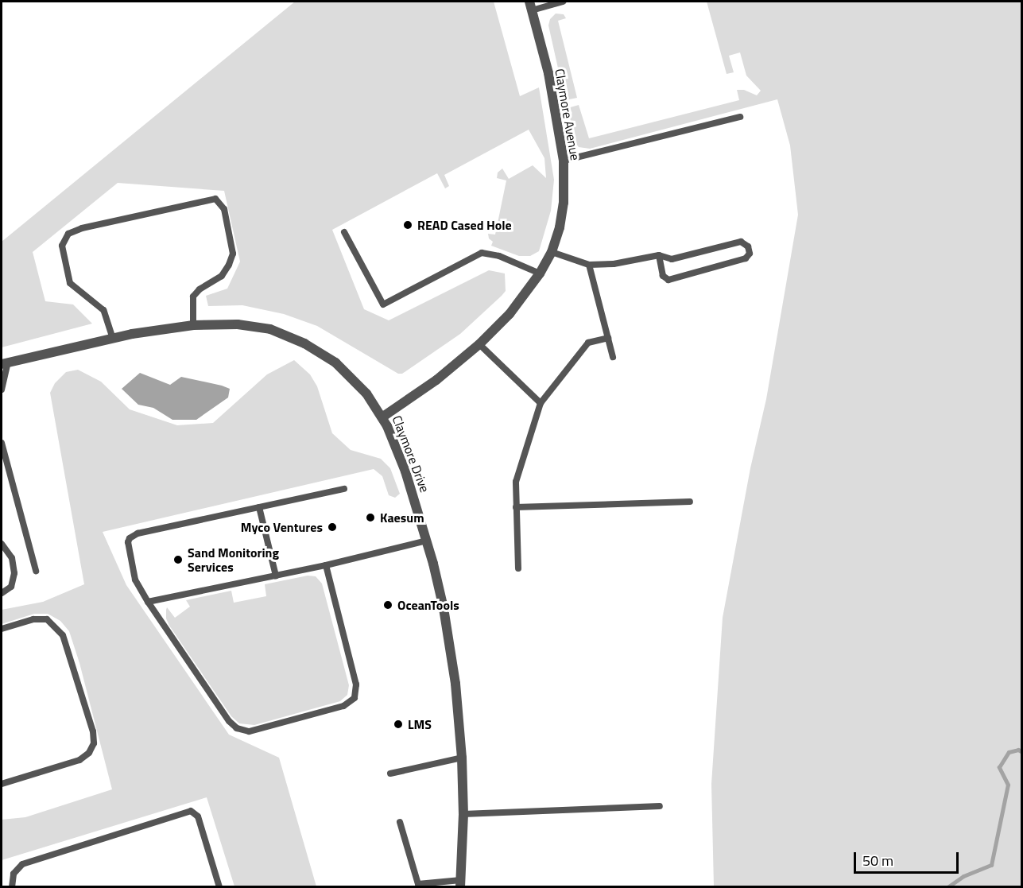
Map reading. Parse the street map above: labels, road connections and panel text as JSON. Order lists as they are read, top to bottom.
{
  "streets": {
    "street": ["Claymore Avenue", "Claymore Drive"]
  },
  "crossings": [
    ["Claymore Avenue", "Claymore Drive"]
  ],
  "places": [
    "READ Cased Hole",
    "Kaesum",
    "Myco Ventures",
    "Sand Monitoring Services",
    "OceanTools",
    "LMS"
  ],
  "scale_bar": "50 m"
}
